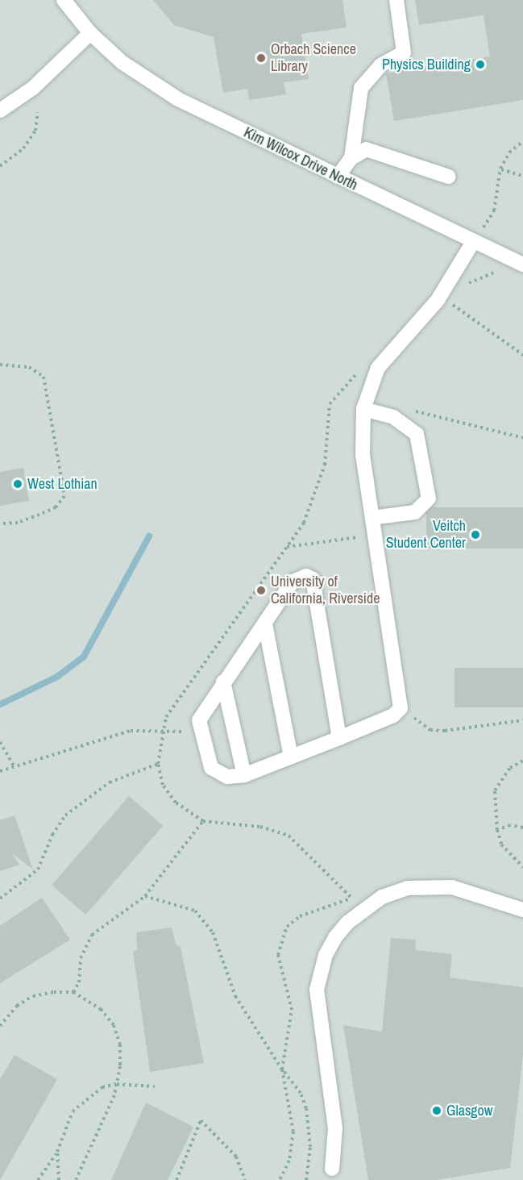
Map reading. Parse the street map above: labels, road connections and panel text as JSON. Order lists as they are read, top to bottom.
{
  "streets": {
    "street": ["Kim Wilcox Drive North"]
  },
  "places": [
    "Orbach Science Library",
    "Physics Building",
    "West Lothian",
    "Veitch Student Center",
    "University of California, Riverside",
    "Glasgow"
  ]
}
